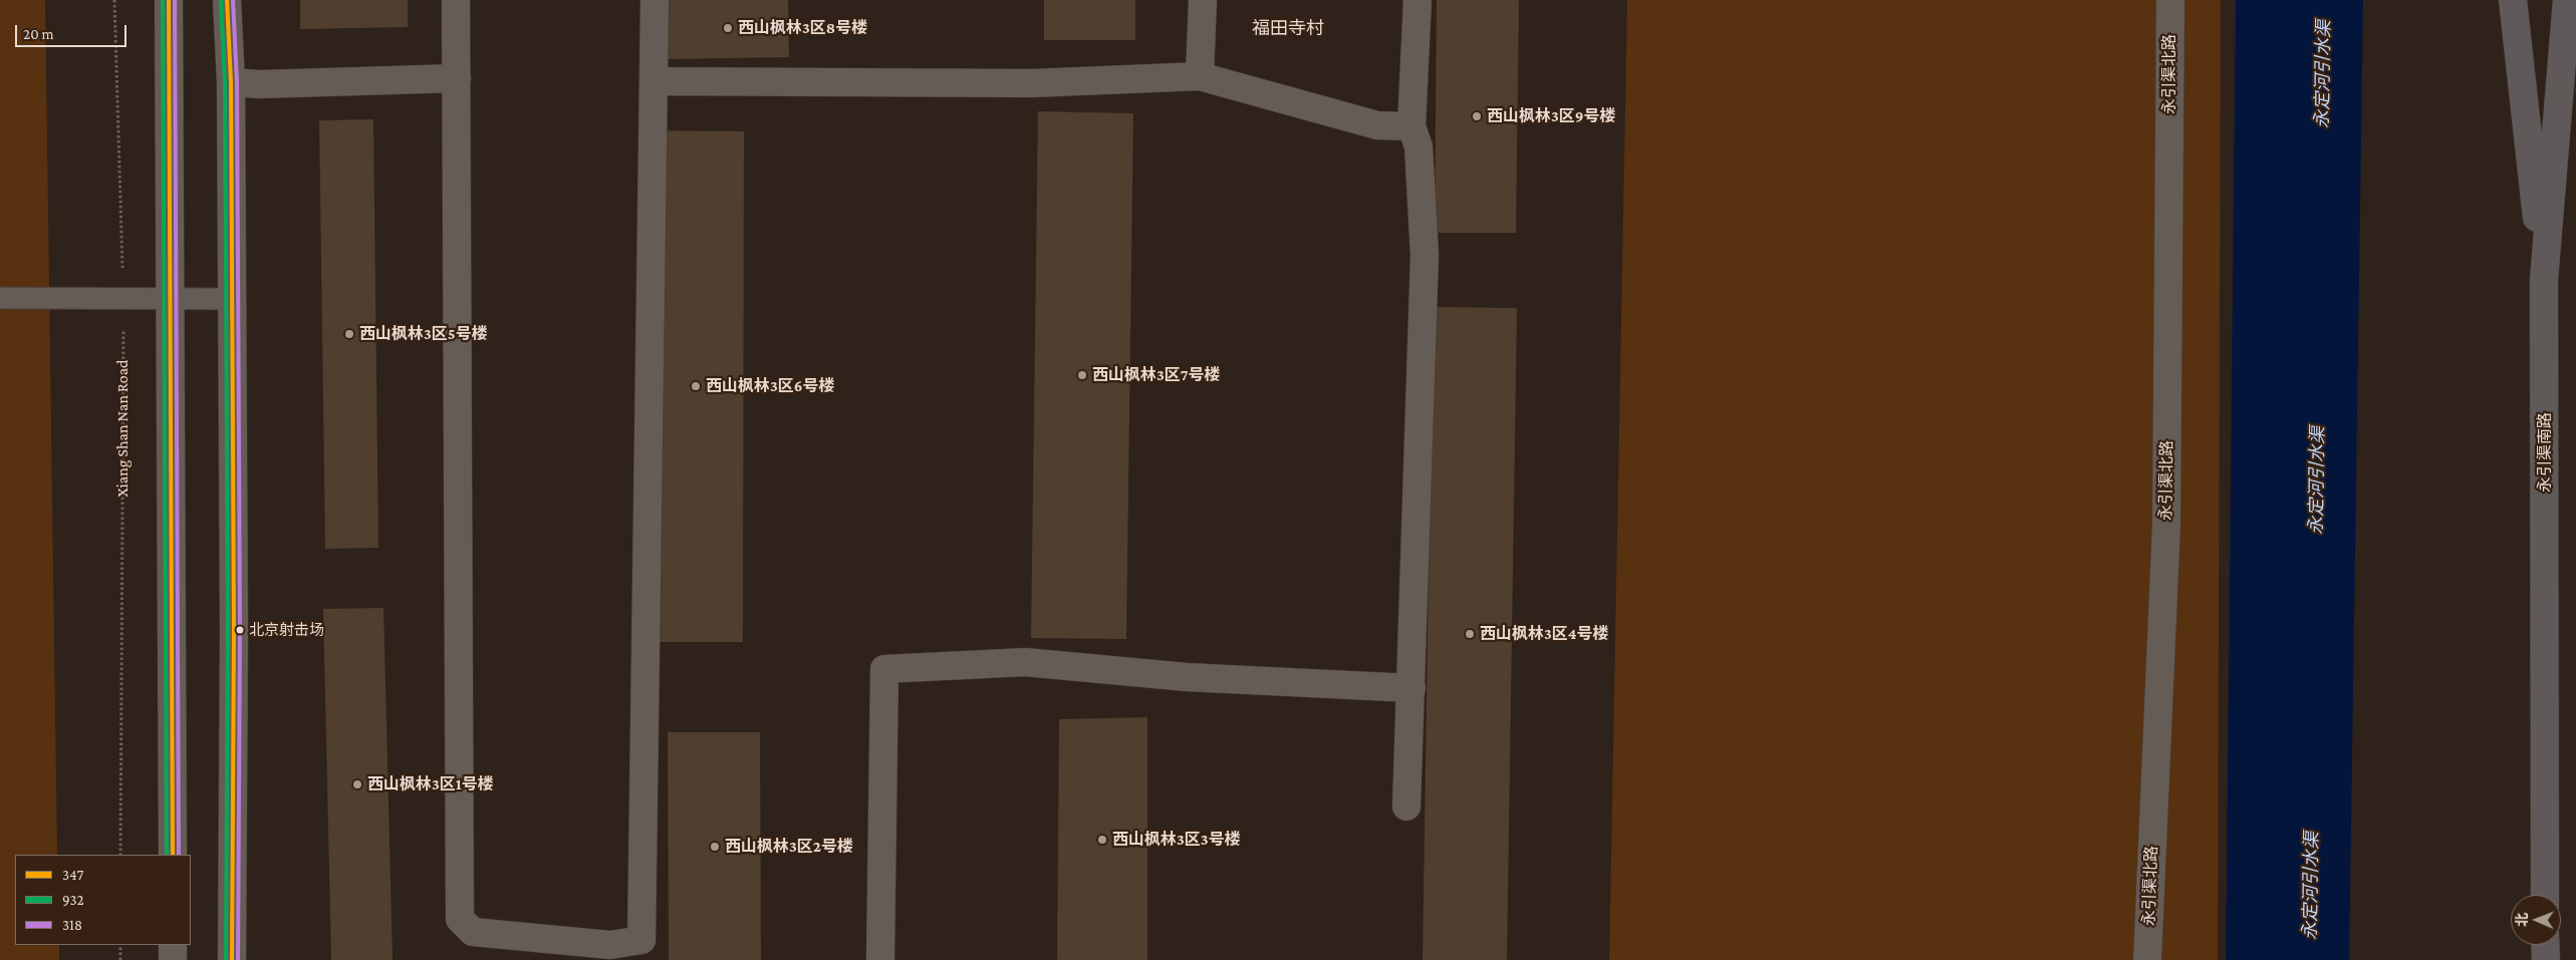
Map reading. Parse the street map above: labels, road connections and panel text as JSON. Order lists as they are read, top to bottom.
{
  "streets": {
    "main road": ["永引渠南路"],
    "street": ["永引渠北路"],
    "path": ["Xiang Shan Nan Road"]
  },
  "districts": ["福田寺村"],
  "water": ["永定河引水渠"],
  "places": [
    "西山枫林3区8号楼",
    "西山枫林3区9号楼",
    "西山枫林3区5号楼",
    "西山枫林3区7号楼",
    "西山枫林3区6号楼",
    "北京射击场",
    "西山枫林3区4号楼",
    "西山枫林3区1号楼",
    "西山枫林3区3号楼",
    "西山枫林3区2号楼"
  ],
  "lines": ["transit line 347", "transit line 932", "transit line 318"],
  "legend": ["347", "932", "318"],
  "scale_bar": "20 m",
  "north": "left"
}
